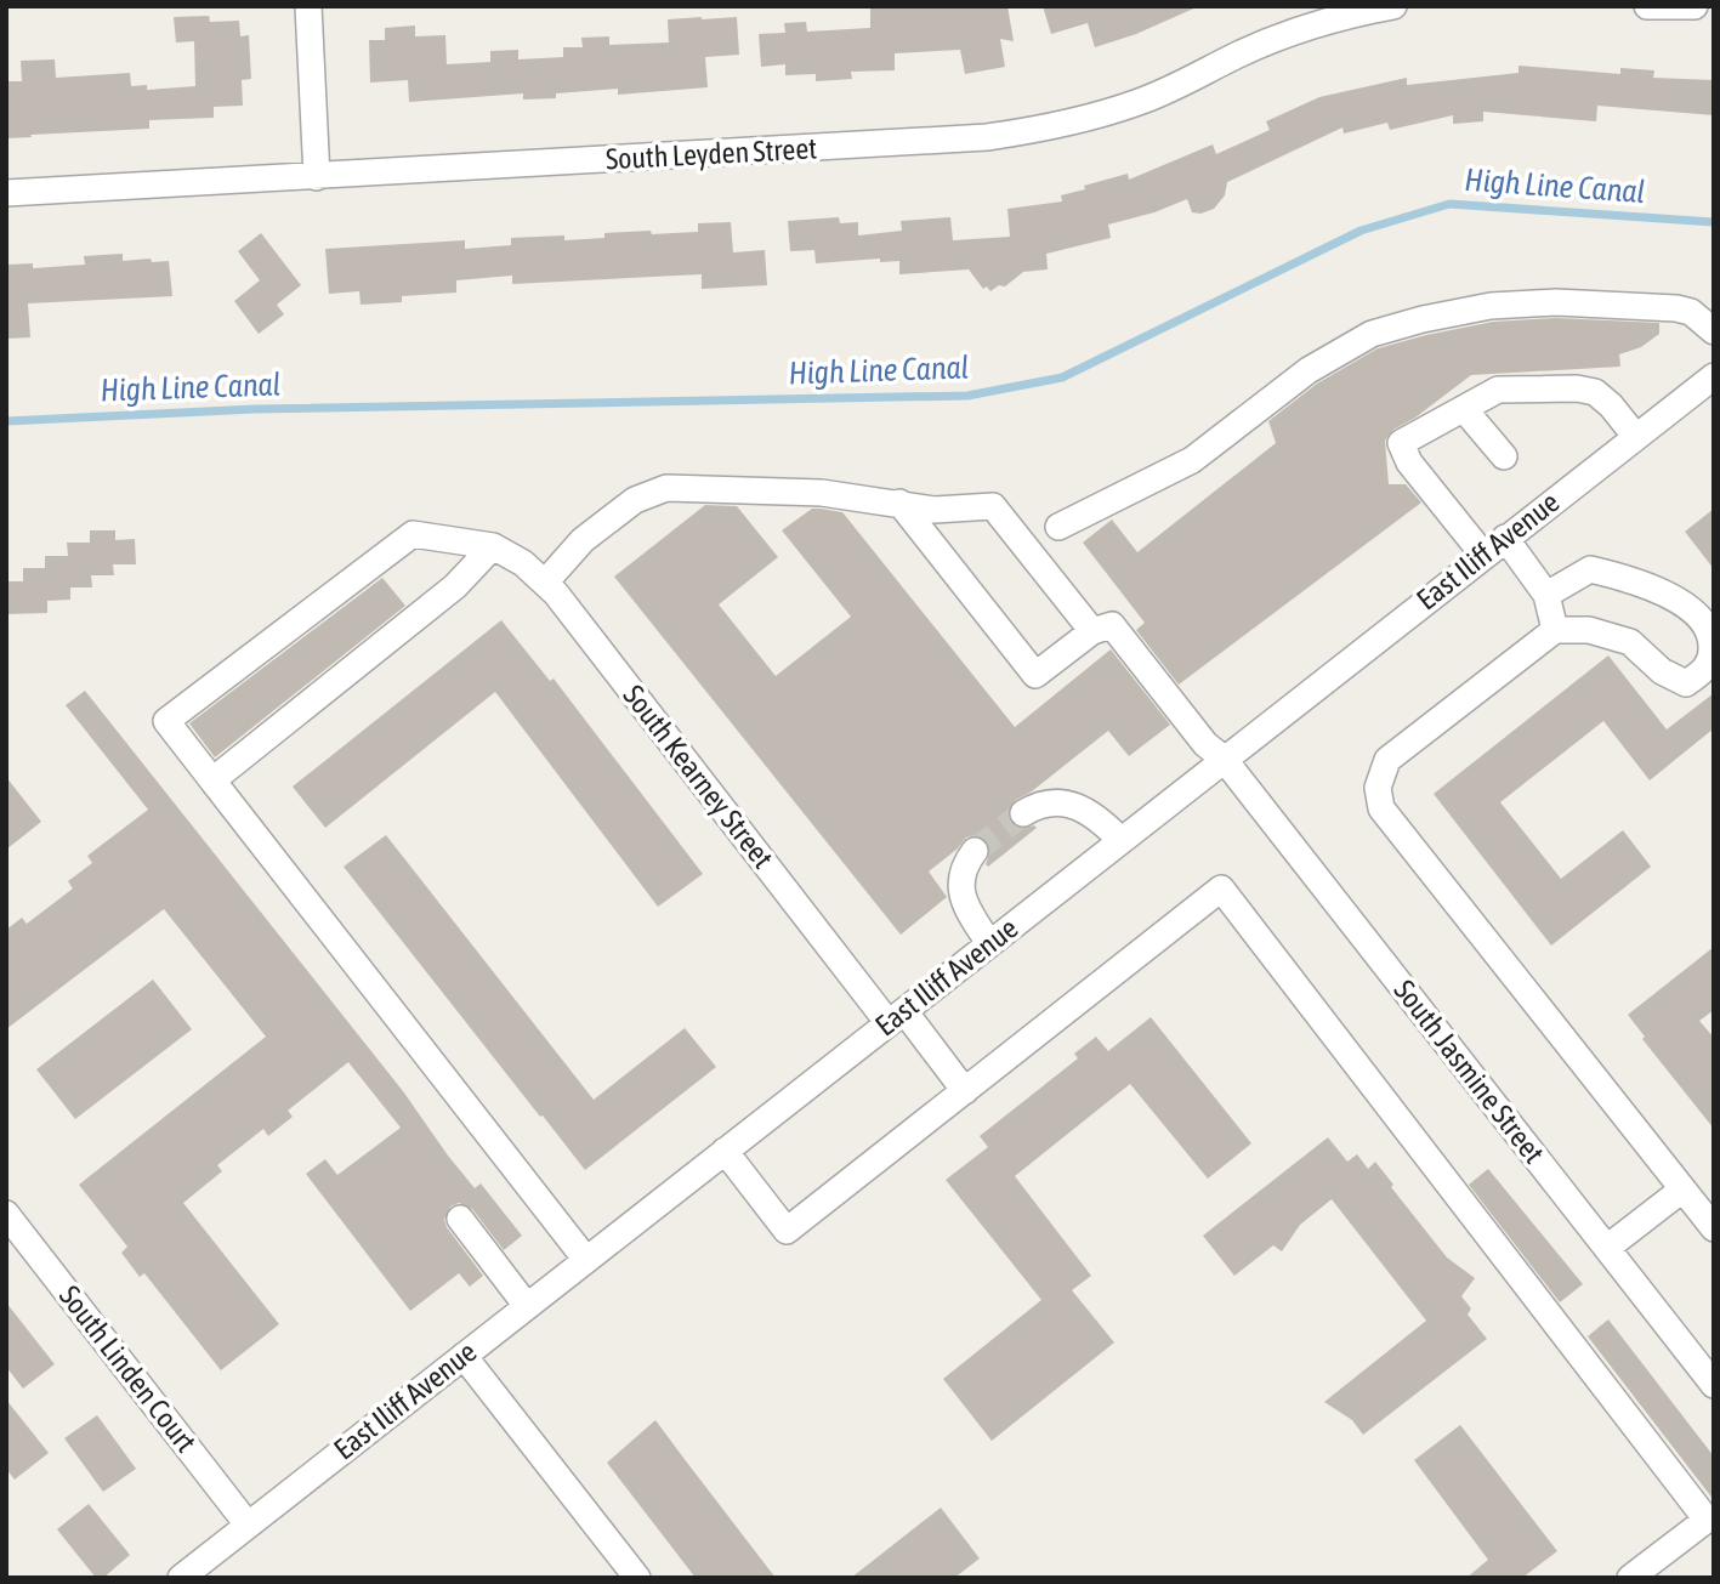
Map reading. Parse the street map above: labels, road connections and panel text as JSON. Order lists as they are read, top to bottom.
{
  "streets": {
    "street": [
      "South Leyden Street",
      "East Iliff Avenue",
      "South Kearney Street",
      "South Jasmine Street",
      "South Linden Court"
    ]
  },
  "crossings": [
    ["East Iliff Avenue", "South Kearney Street"],
    ["East Iliff Avenue", "South Jasmine Street"],
    ["East Iliff Avenue", "South Linden Court"]
  ],
  "water": ["High Line Canal"]
}
